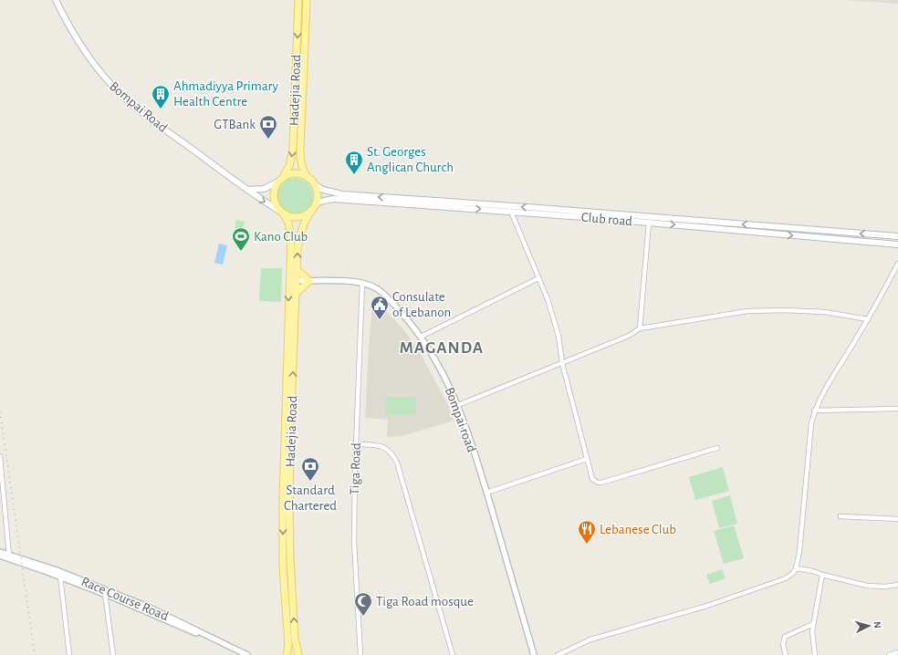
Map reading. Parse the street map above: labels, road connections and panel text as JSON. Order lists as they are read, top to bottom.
{
  "streets": {
    "main road": ["Hadejia Road", "Bompai Road", "Club road"],
    "street": ["Bompai road", "Tiga Road", "Race Course Road"]
  },
  "crossings": [
    ["Hadejia Road", "Bompai Road"],
    ["Hadejia Road", "Club road"],
    ["Hadejia Road", "Bompai road"],
    ["Bompai Road", "Club road"],
    ["Bompai road", "Tiga Road"]
  ],
  "districts": ["MAGANDA"],
  "places": {
    "building": ["Ahmadiyya Primary Health Centre", "St. Georges Anglican Church"],
    "bank": ["GTBank", "Standard Chartered"],
    "sports": ["Kano Club"],
    "public building": ["Consulate of Lebanon"],
    "restaurant": ["Lebanese Club"],
    "mosque": ["Tiga Road mosque"]
  },
  "north": "right"
}
